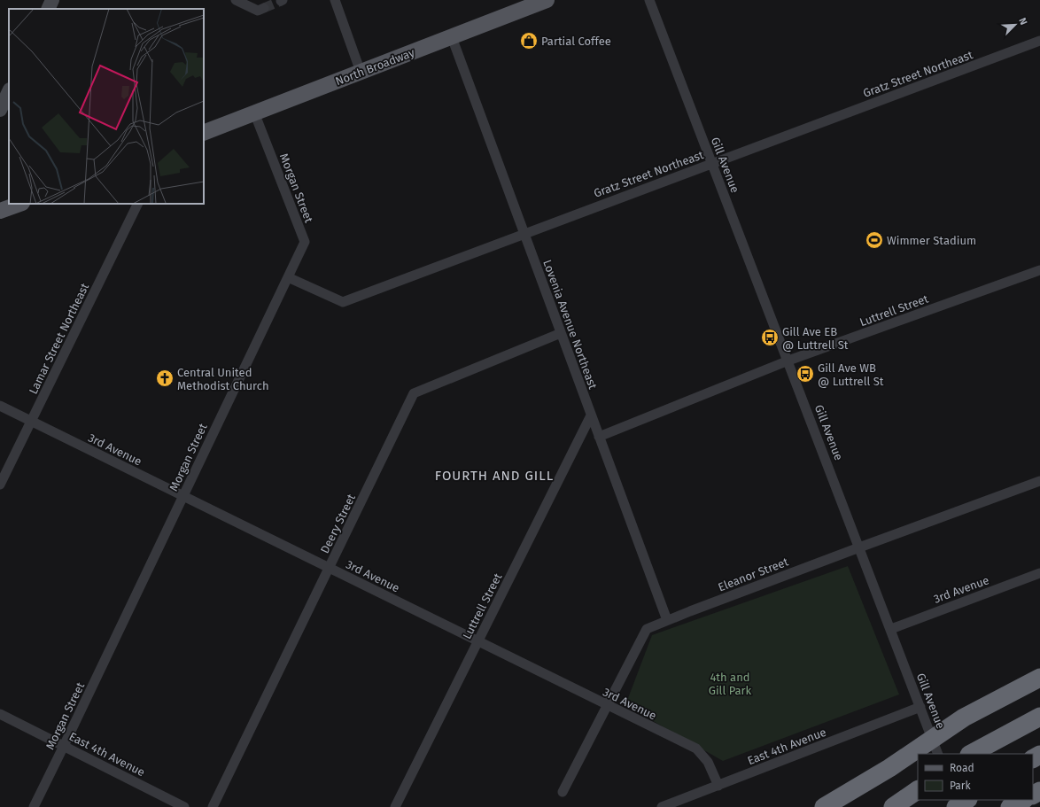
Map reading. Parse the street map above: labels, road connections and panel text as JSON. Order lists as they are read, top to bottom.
{
  "streets": {
    "main road": ["North Broadway"],
    "street": [
      "Gratz Street Northeast",
      "Gill Avenue",
      "Morgan Street",
      "Luttrell Street",
      "Lovenia Avenue Northeast",
      "Lamar Street Northeast",
      "3rd Avenue",
      "Deery Street",
      "Eleanor Street",
      "East 4th Avenue"
    ]
  },
  "crossings": [
    ["North Broadway", "Morgan Street"],
    ["North Broadway", "Lovenia Avenue Northeast"],
    ["Gratz Street Northeast", "Gill Avenue"],
    ["Gratz Street Northeast", "Morgan Street"],
    ["Gratz Street Northeast", "Lovenia Avenue Northeast"],
    ["Gill Avenue", "Luttrell Street"],
    ["Gill Avenue", "3rd Avenue"],
    ["Gill Avenue", "Eleanor Street"],
    ["Gill Avenue", "East 4th Avenue"],
    ["Morgan Street", "3rd Avenue"],
    ["Morgan Street", "East 4th Avenue"],
    ["Luttrell Street", "Lovenia Avenue Northeast"],
    ["Luttrell Street", "3rd Avenue"],
    ["Lovenia Avenue Northeast", "Deery Street"],
    ["Lovenia Avenue Northeast", "Eleanor Street"],
    ["Lamar Street Northeast", "3rd Avenue"],
    ["3rd Avenue", "Deery Street"],
    ["3rd Avenue", "Eleanor Street"],
    ["3rd Avenue", "East 4th Avenue"]
  ],
  "districts": ["FOURTH AND GILL"],
  "parks": ["4th and Gill Park"],
  "places": {
    "shop": ["Partial Coffee"],
    "sports": ["Wimmer Stadium"],
    "bus stop": ["Gill Ave EB @ Luttrell St", "Gill Ave WB @ Luttrell St"],
    "church": ["Central United Methodist Church"]
  },
  "legend": ["Road", "Park"],
  "north": "top right"
}
